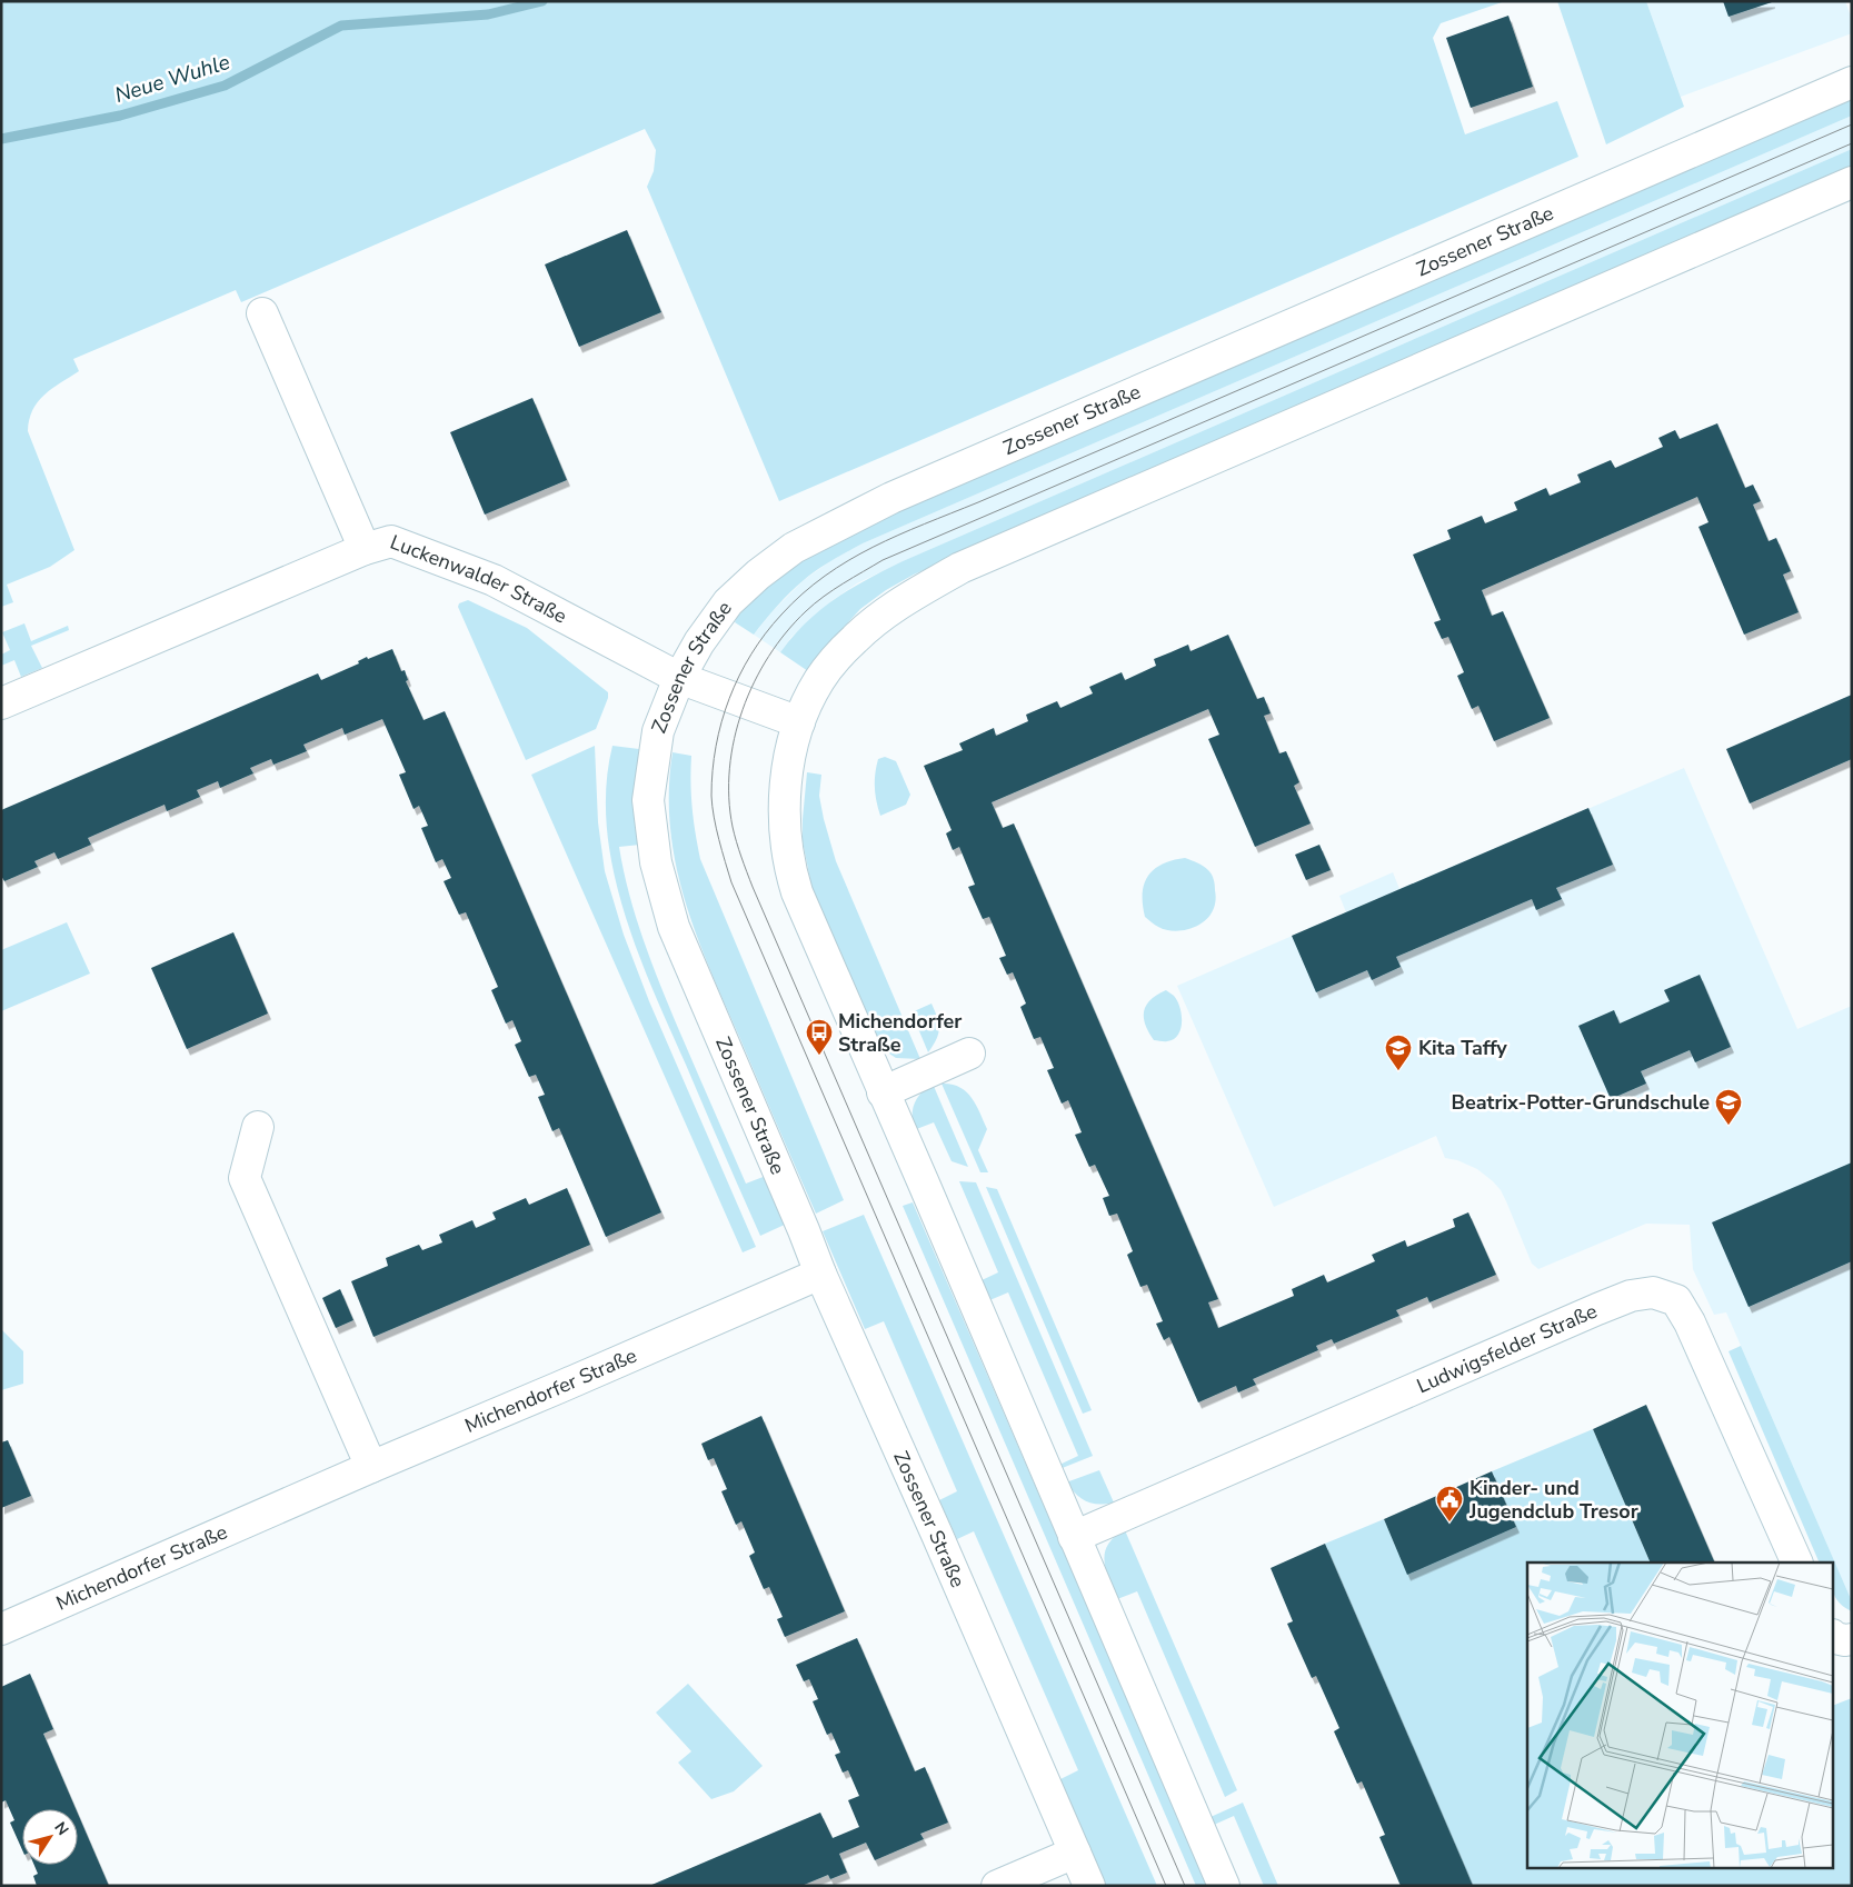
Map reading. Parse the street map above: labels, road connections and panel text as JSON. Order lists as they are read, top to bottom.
{
  "streets": {
    "street": [
      "Zossener Straße",
      "Luckenwalder Straße",
      "Ludwigsfelder Straße",
      "Michendorfer Straße"
    ]
  },
  "crossings": [
    ["Zossener Straße", "Luckenwalder Straße"],
    ["Zossener Straße", "Michendorfer Straße"]
  ],
  "water": ["Neue Wuhle"],
  "places": {
    "bus stop": ["Michendorfer Straße"],
    "school or university": ["Kita Taffy", "Beatrix-Potter-Grundschule"],
    "public building": ["Kinder- und Jugendclub Tresor"]
  },
  "north": "top right"
}
